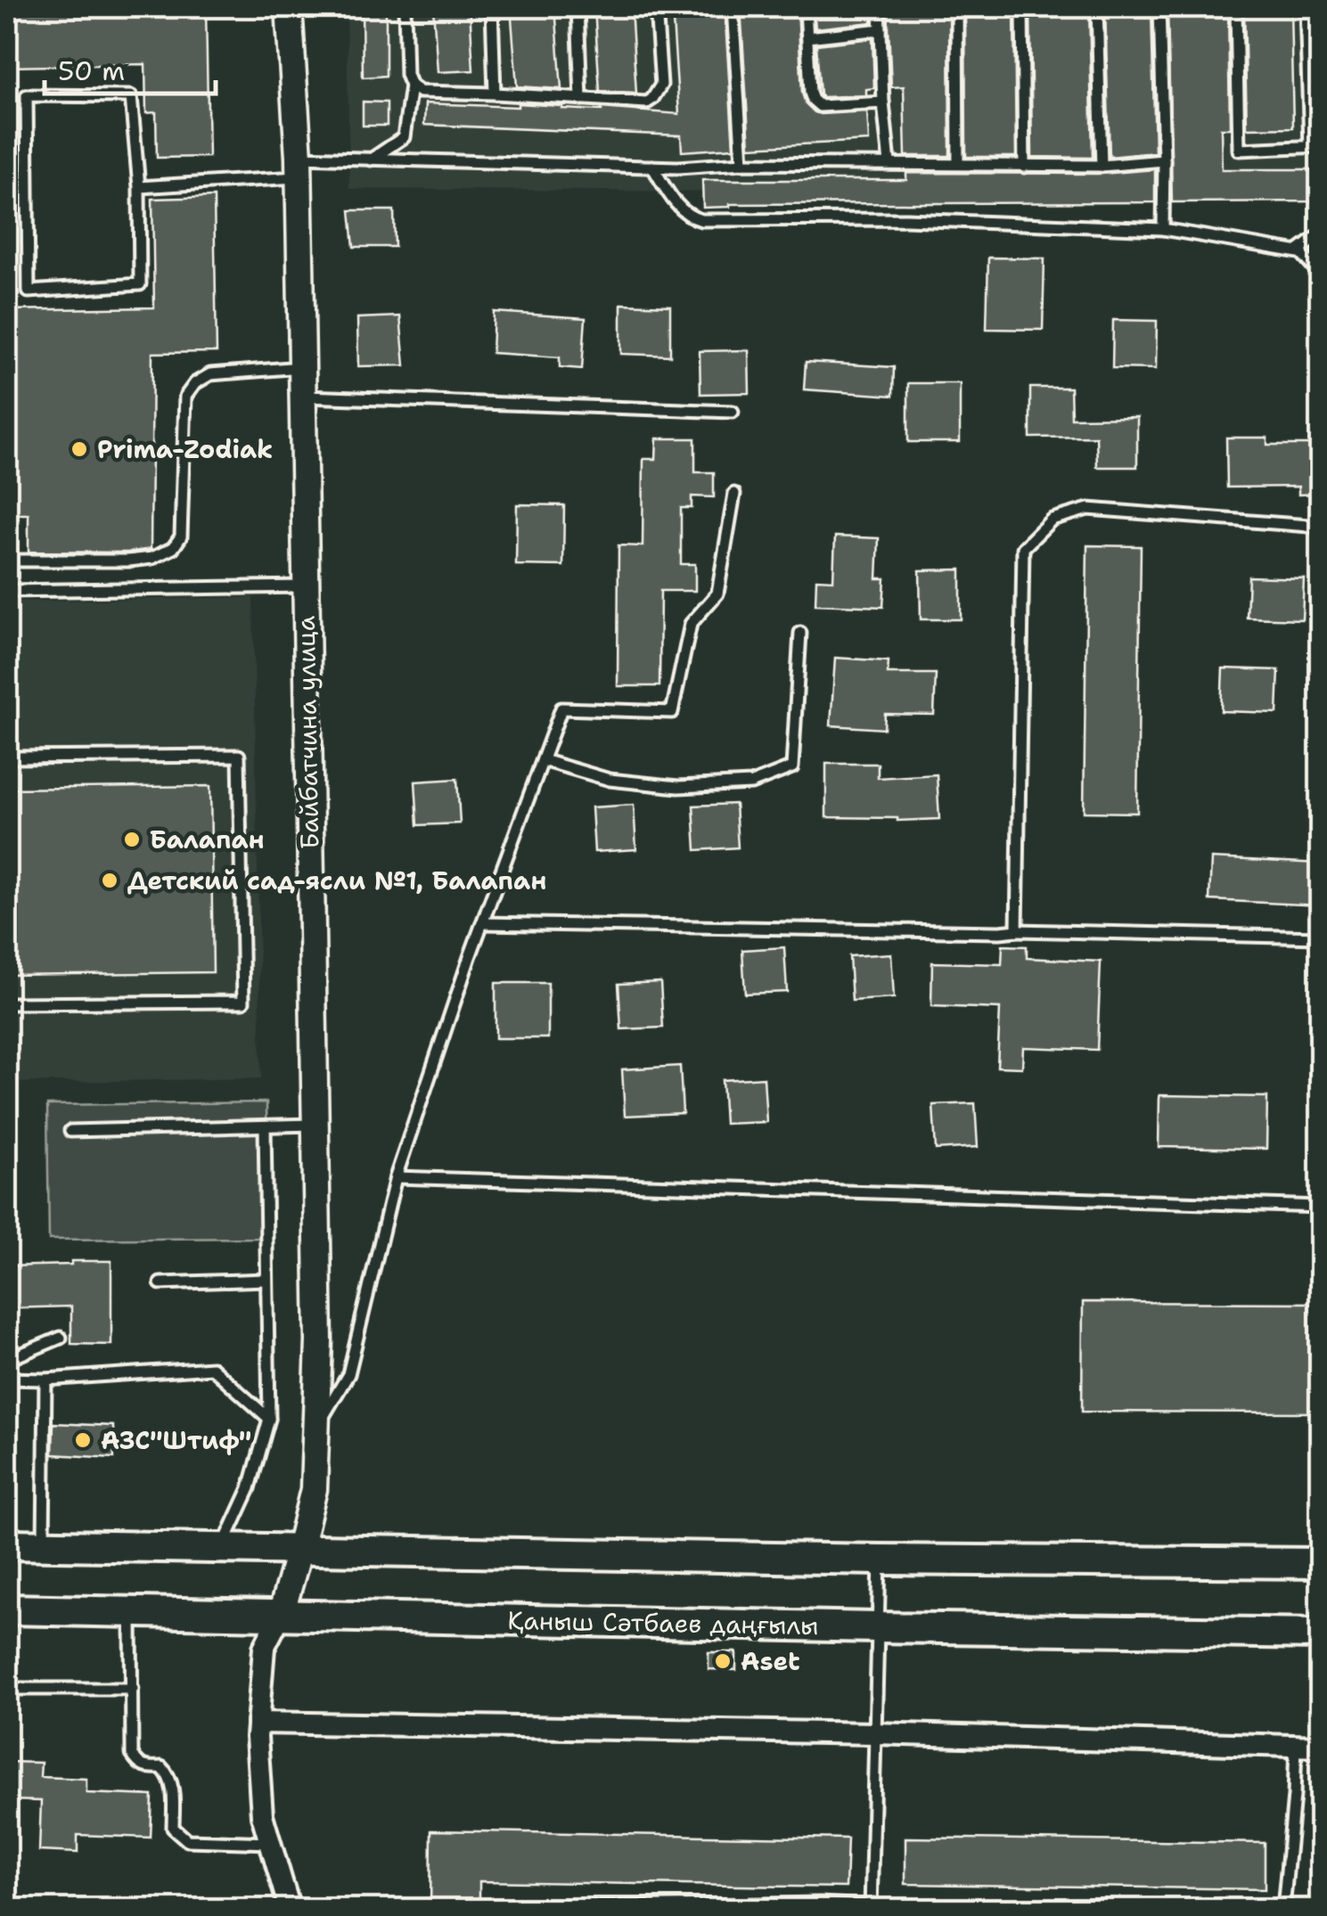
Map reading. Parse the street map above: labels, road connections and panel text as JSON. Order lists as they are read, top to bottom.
{
  "streets": {
    "main road": ["Қаныш Сәтбаев даңғылы"],
    "street": ["Байбатчина улица"]
  },
  "crossings": [
    ["Байбатчина улица", "Қаныш Сәтбаев даңғылы"]
  ],
  "places": [
    "Prima-Zodiak",
    "Балапан",
    "Детский сад-ясли №1, Балапан",
    "АЗС\"Штиф\"",
    "Aset"
  ],
  "scale_bar": "50 m"
}
